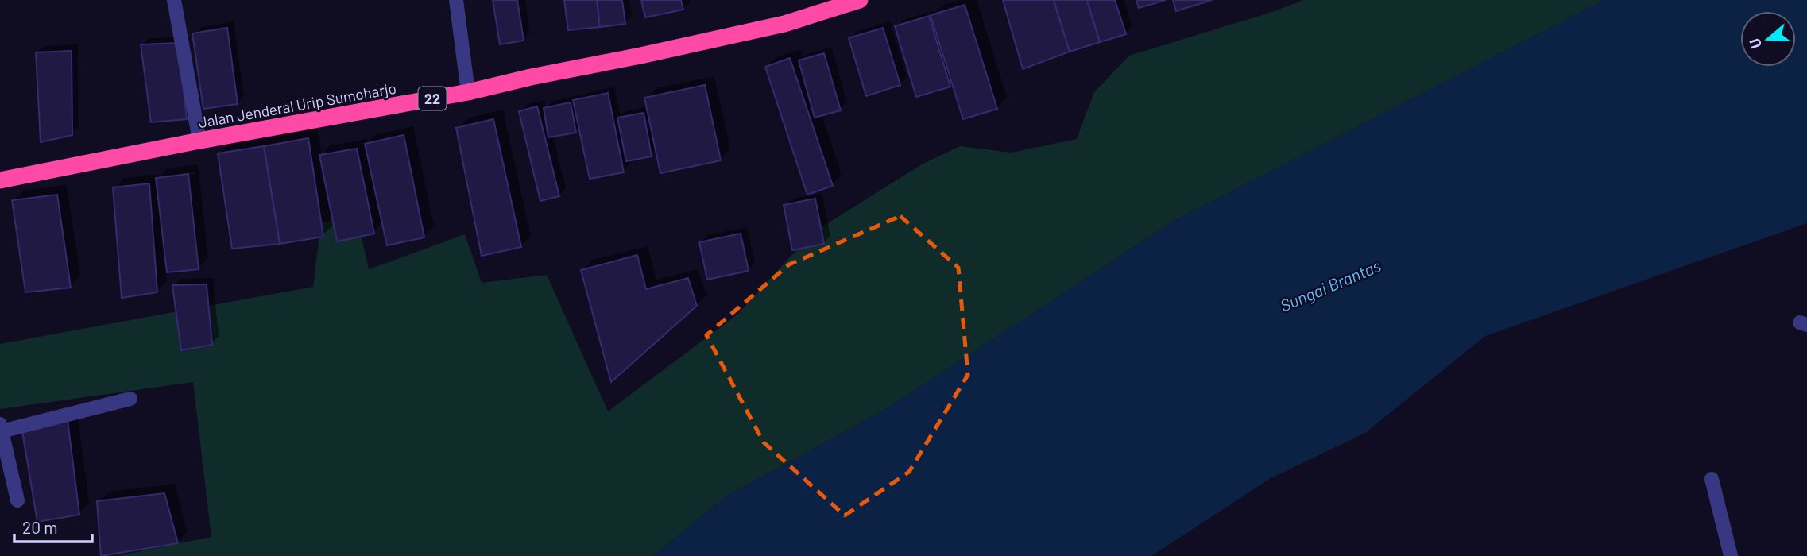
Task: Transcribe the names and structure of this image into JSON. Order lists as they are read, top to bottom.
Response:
{
  "streets": {
    "highway": ["22", "Jalan Jenderal Urip Sumoharjo"]
  },
  "water": ["Sungai Brantas"],
  "scale_bar": "20 m",
  "north": "left"
}
